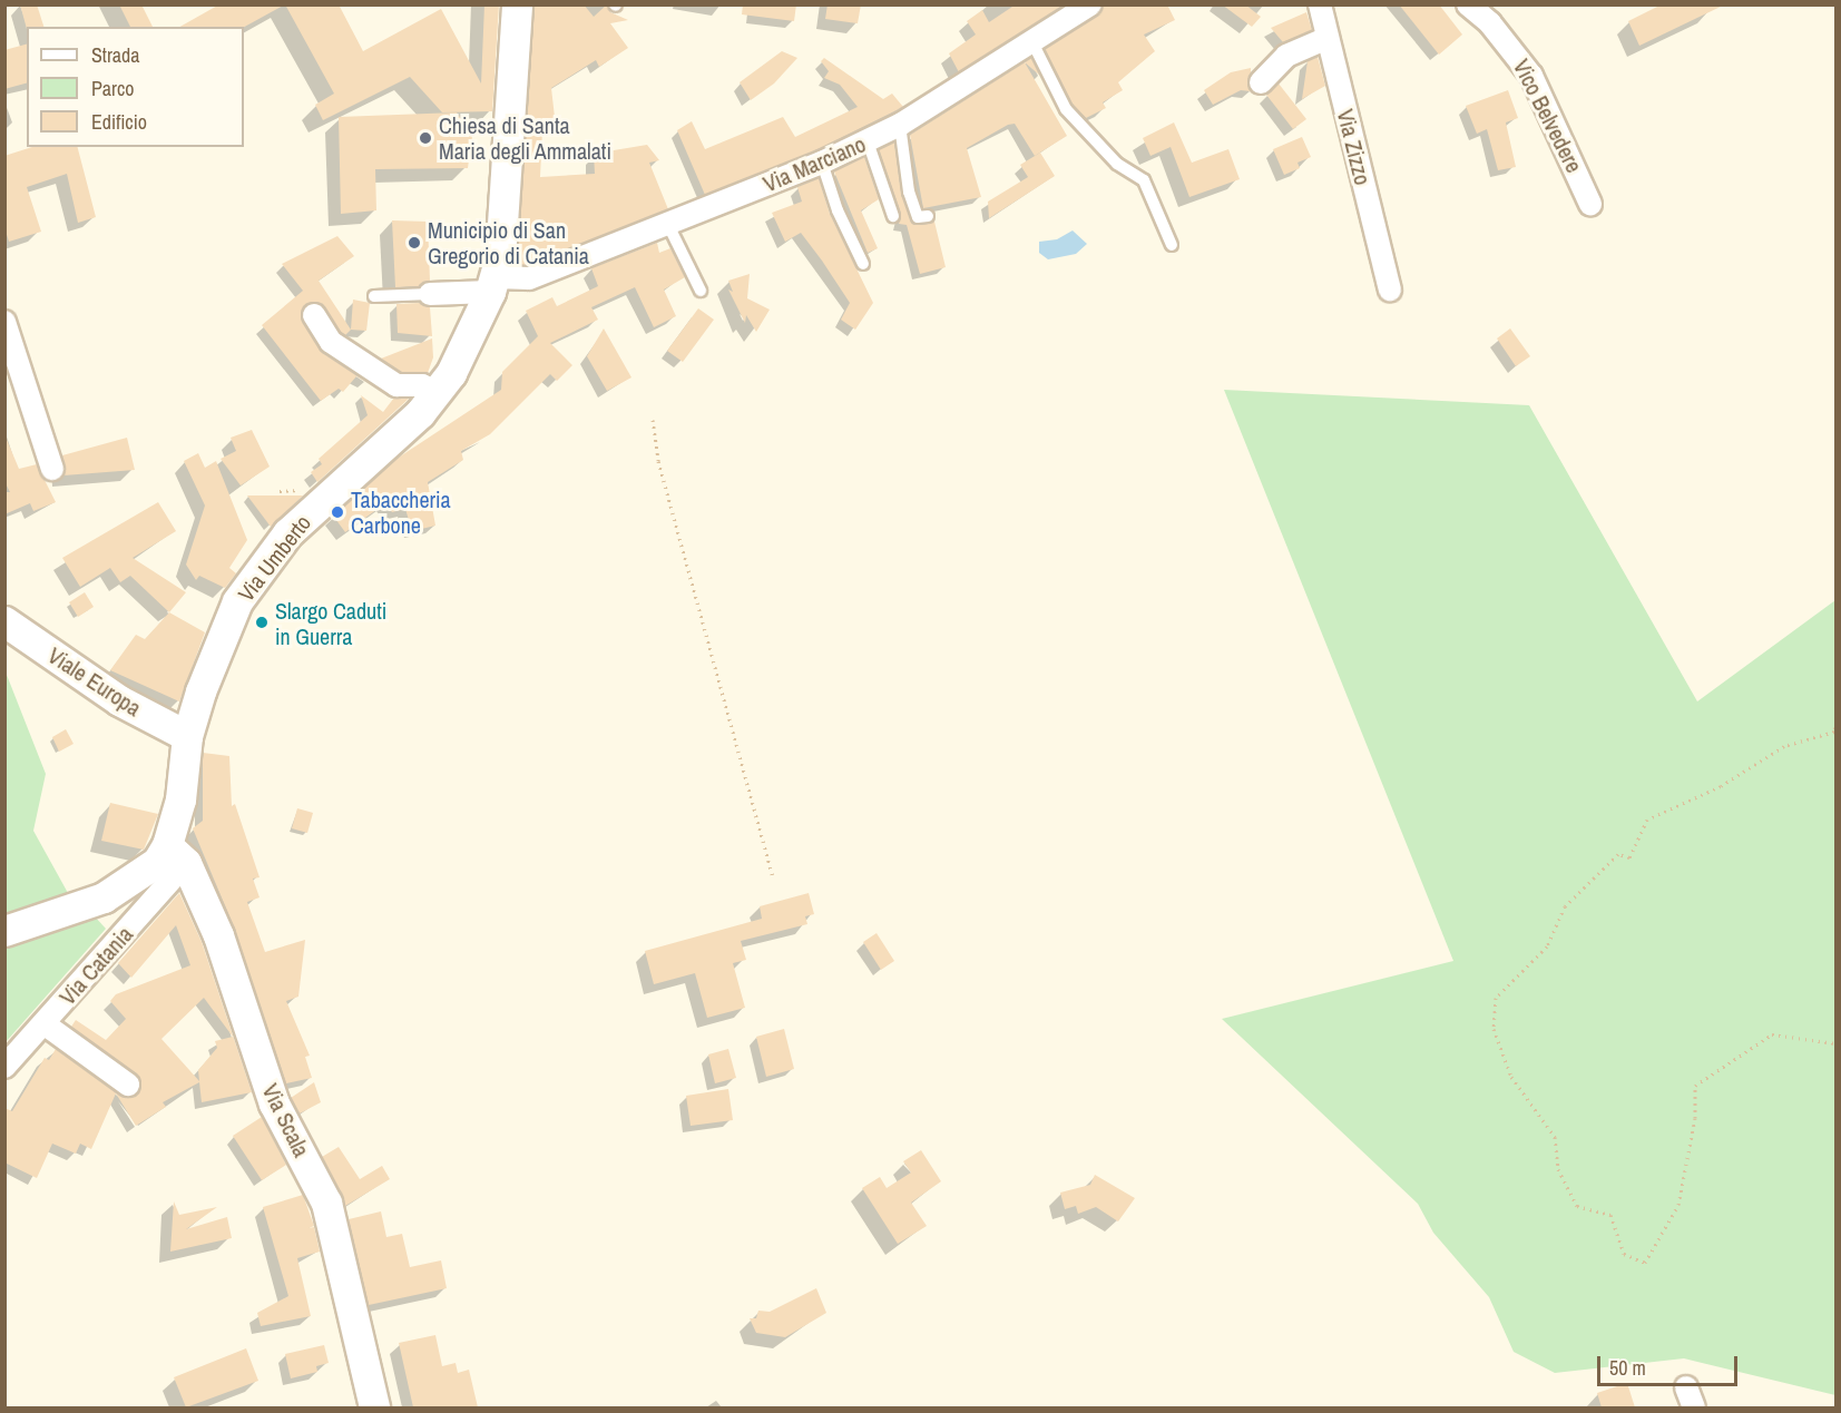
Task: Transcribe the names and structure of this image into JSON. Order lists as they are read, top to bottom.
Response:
{
  "streets": {
    "main road": [
      "Via Umberto",
      "Viale Europa",
      "Via Catania",
      "Via Scala"
    ],
    "street": ["Vico Belvedere", "Via Zizzo", "Via Marciano"]
  },
  "crossings": [
    ["Via Marciano", "Via Umberto"],
    ["Via Umberto", "Viale Europa"],
    ["Via Umberto", "Via Catania"],
    ["Via Umberto", "Via Scala"],
    ["Via Catania", "Via Scala"]
  ],
  "places": [
    "Chiesa di Santa Maria degli Ammalati",
    "Municipio di San Gregorio di Catania",
    "Tabaccheria Carbone",
    "Slargo Caduti in Guerra"
  ],
  "legend": ["Strada", "Parco", "Edificio"],
  "scale_bar": "50 m"
}
